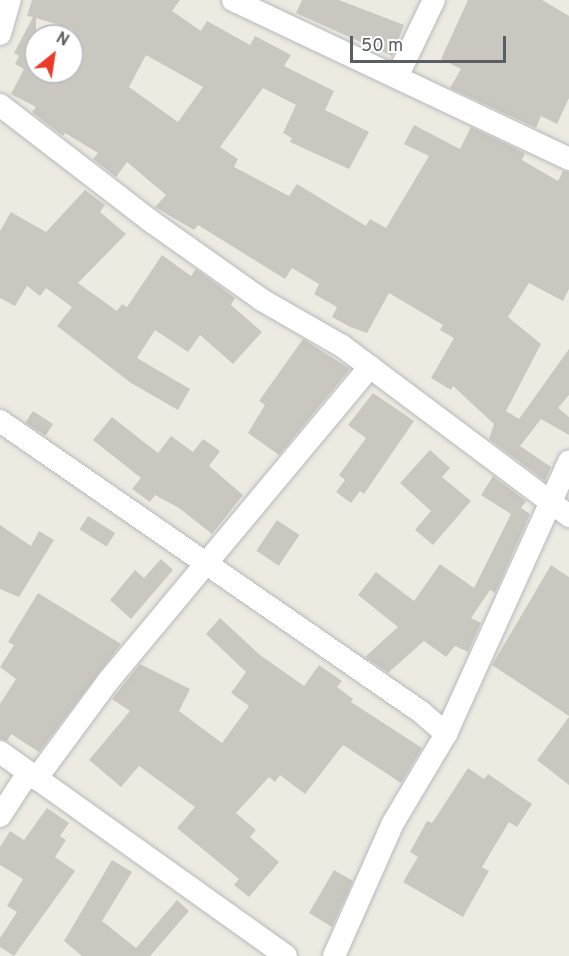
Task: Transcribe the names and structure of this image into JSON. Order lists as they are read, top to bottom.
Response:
{
  "scale_bar": "50 m",
  "north": "top right"
}
